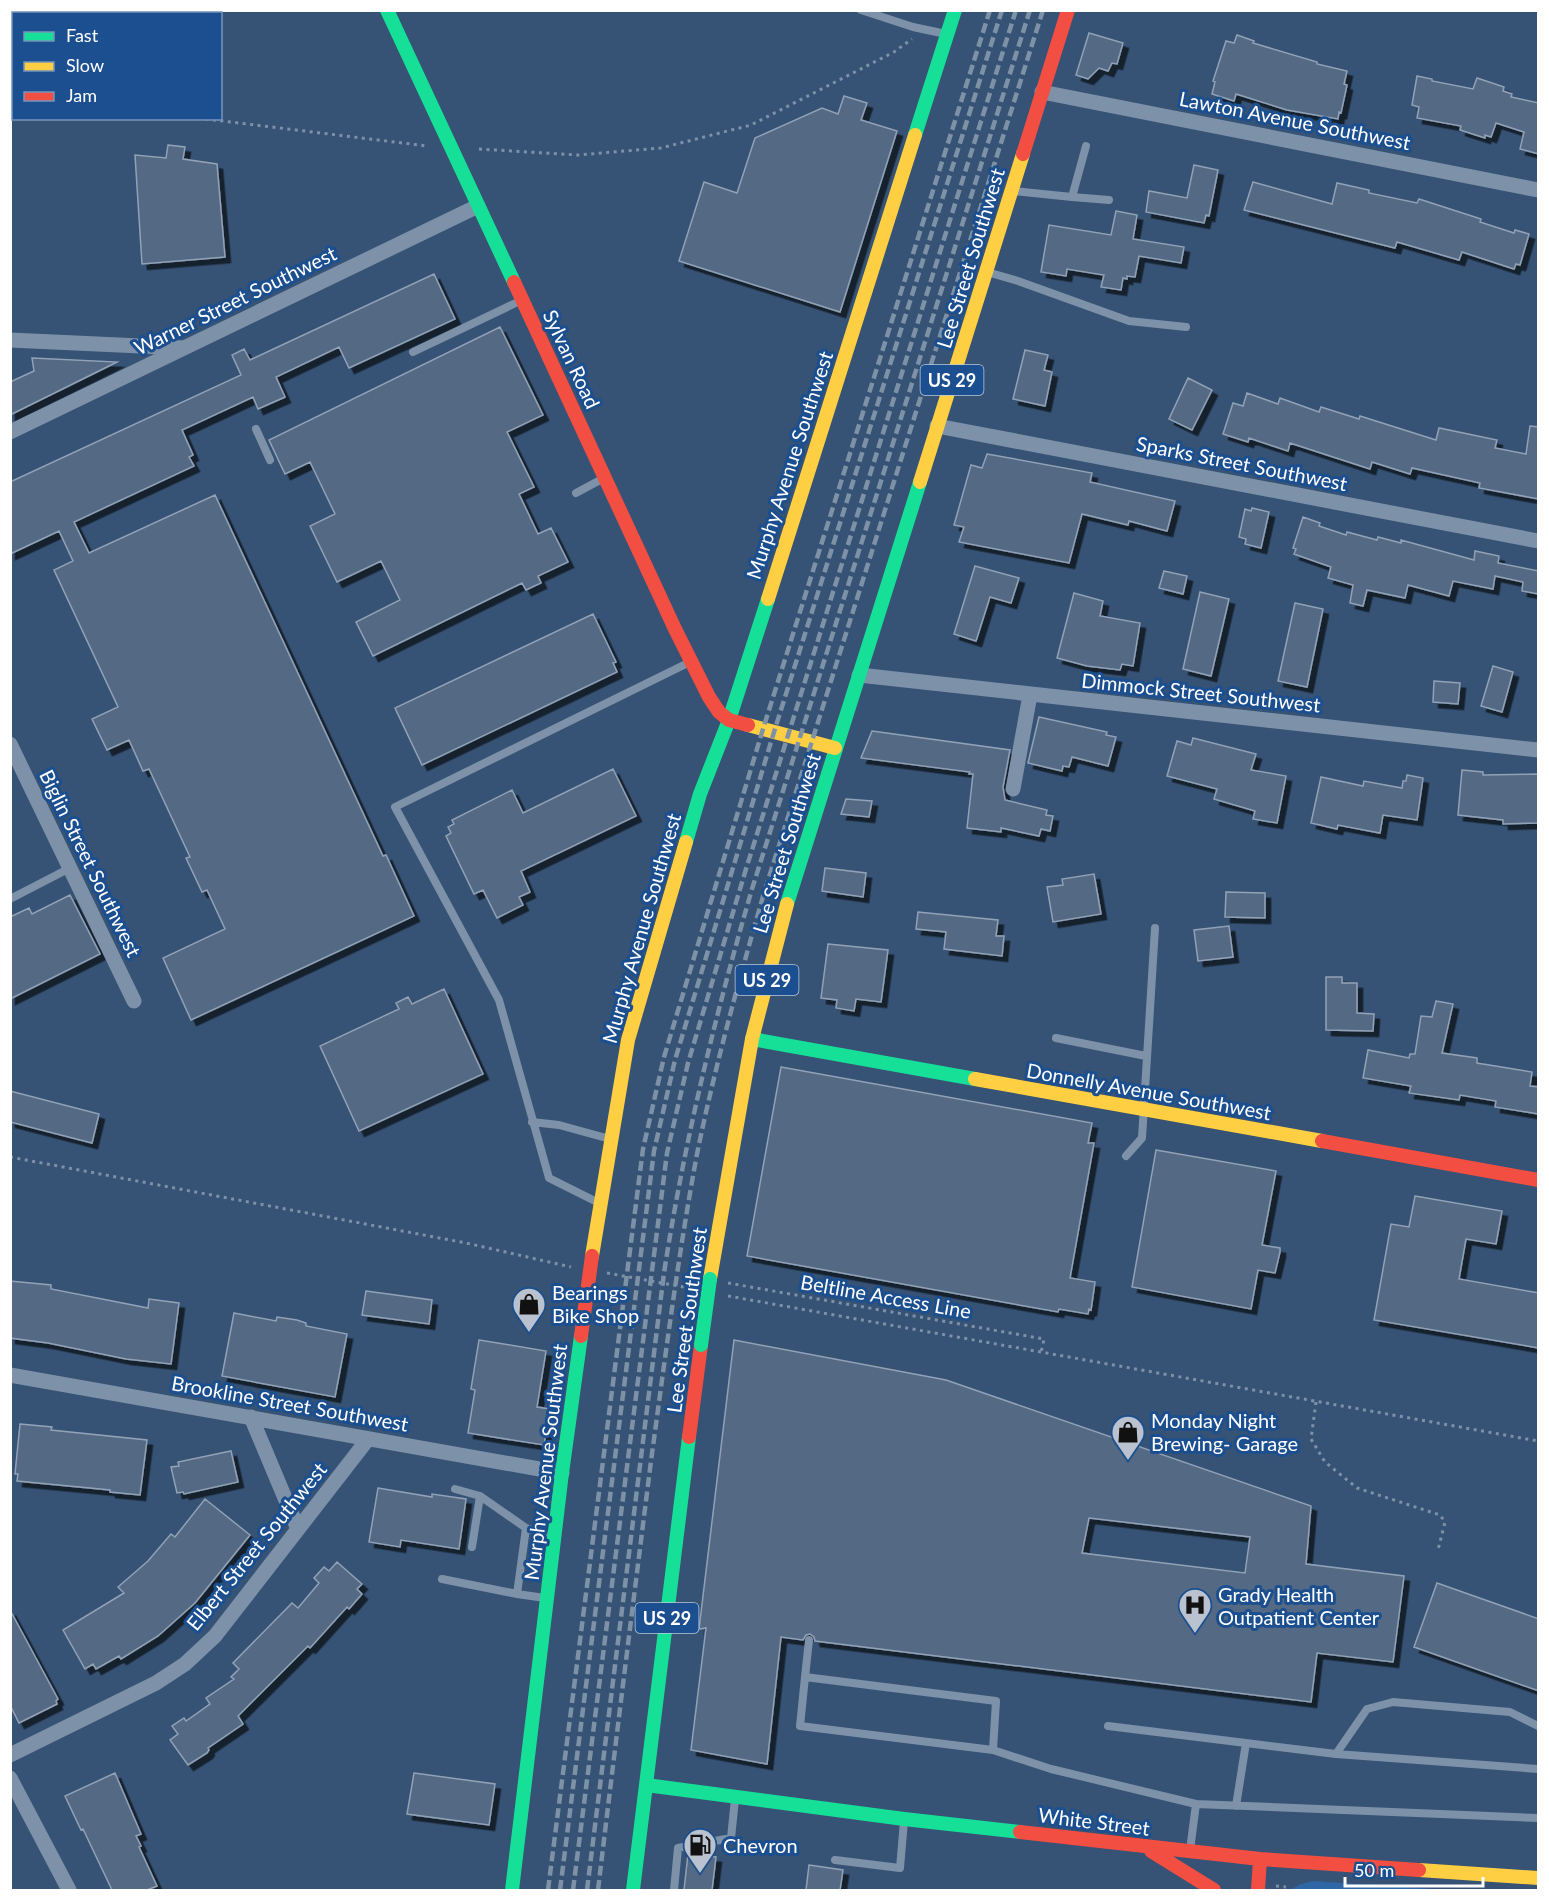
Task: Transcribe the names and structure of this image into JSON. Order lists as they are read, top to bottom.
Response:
{
  "streets": {
    "street": [
      "Lawton Avenue Southwest",
      "Lee Street Southwest",
      "Warner Street Southwest",
      "Sylvan Road",
      "US 29",
      "Sparks Street Southwest",
      "Murphy Avenue Southwest",
      "Dimmock Street Southwest",
      "Biglin Street Southwest",
      "Donnelly Avenue Southwest",
      "Brookline Street Southwest",
      "Elbert Street Southwest",
      "White Street"
    ],
    "path": ["Beltline Access Line"]
  },
  "crossings": [
    ["Lawton Avenue Southwest", "Lee Street Southwest"],
    ["Lee Street Southwest", "Sparks Street Southwest"],
    ["Lee Street Southwest", "Dimmock Street Southwest"],
    ["Lee Street Southwest", "Donnelly Avenue Southwest"],
    ["Lee Street Southwest", "Beltline Access Line"],
    ["Lee Street Southwest", "White Street"],
    ["Warner Street Southwest", "Sylvan Road"],
    ["Sylvan Road", "Murphy Avenue Southwest"],
    ["Murphy Avenue Southwest", "Brookline Street Southwest"],
    ["Brookline Street Southwest", "Elbert Street Southwest"]
  ],
  "places": {
    "shop": ["Bearings Bike Shop", "Monday Night Brewing- Garage"],
    "hospital": ["Grady Health Outpatient Center"],
    "fuel station": ["Chevron"]
  },
  "legend": ["Fast", "Slow", "Jam"],
  "scale_bar": "50 m"
}
